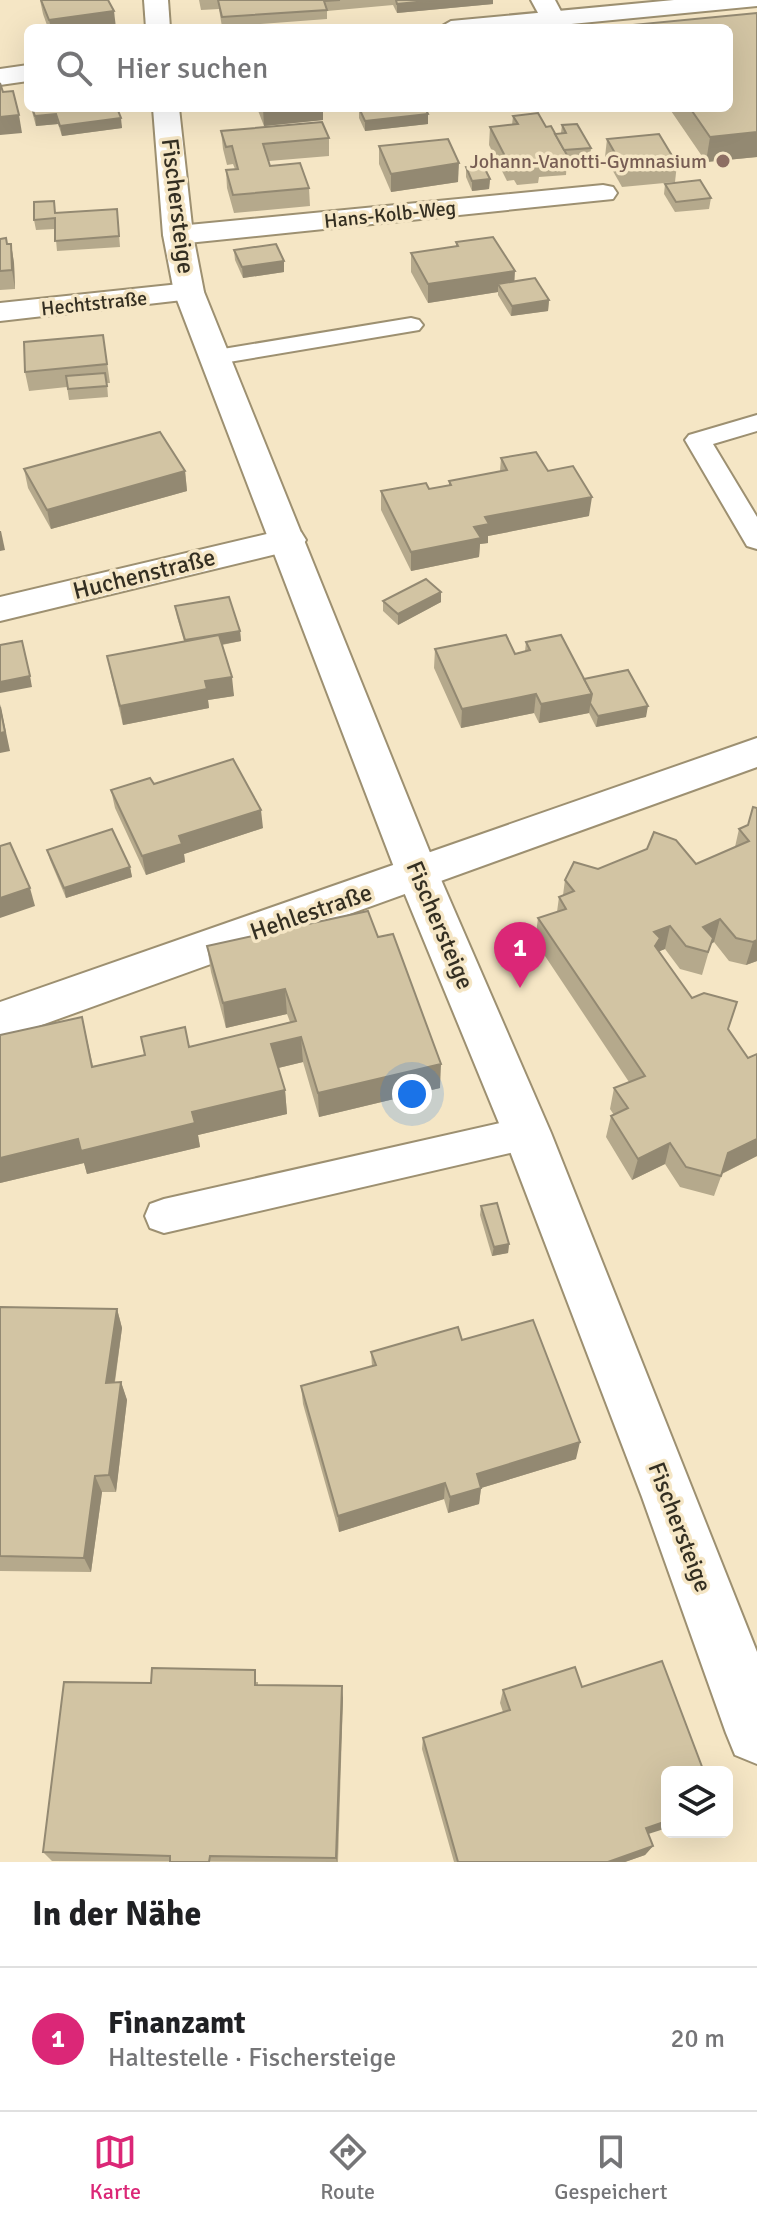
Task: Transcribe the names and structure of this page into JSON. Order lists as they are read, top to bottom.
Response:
{
  "streets": {
    "street": [
      "Fischersteige",
      "Hans-Kolb-Weg",
      "Hechtstraße",
      "Huchenstraße",
      "Hehlestraße"
    ]
  },
  "crossings": [
    ["Fischersteige", "Hans-Kolb-Weg"],
    ["Fischersteige", "Hechtstraße"],
    ["Fischersteige", "Huchenstraße"],
    ["Fischersteige", "Hehlestraße"]
  ],
  "places": ["Johann-Vanotti-Gymnasium"],
  "page": {
    "search": "Hier suchen",
    "pins": "1",
    "heading": "In der Nähe",
    "list": [
      {
        "mark": "1",
        "name": "Finanzamt",
        "note": "Haltestelle · Fischersteige",
        "value": "20 m"
      }
    ],
    "nav": ["Karte", "Route", "Gespeichert"]
  }
}
